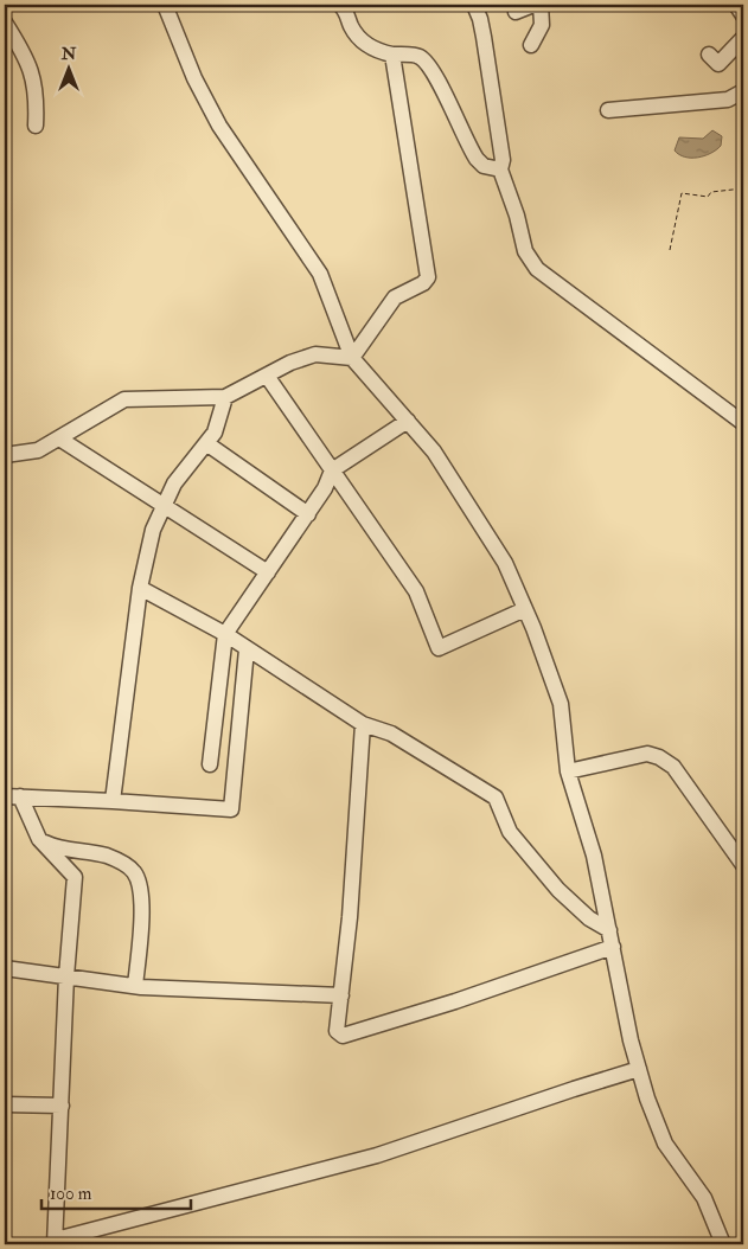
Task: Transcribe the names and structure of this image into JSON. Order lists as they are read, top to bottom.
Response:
{
  "scale_bar": "100 m",
  "north": "top"
}
